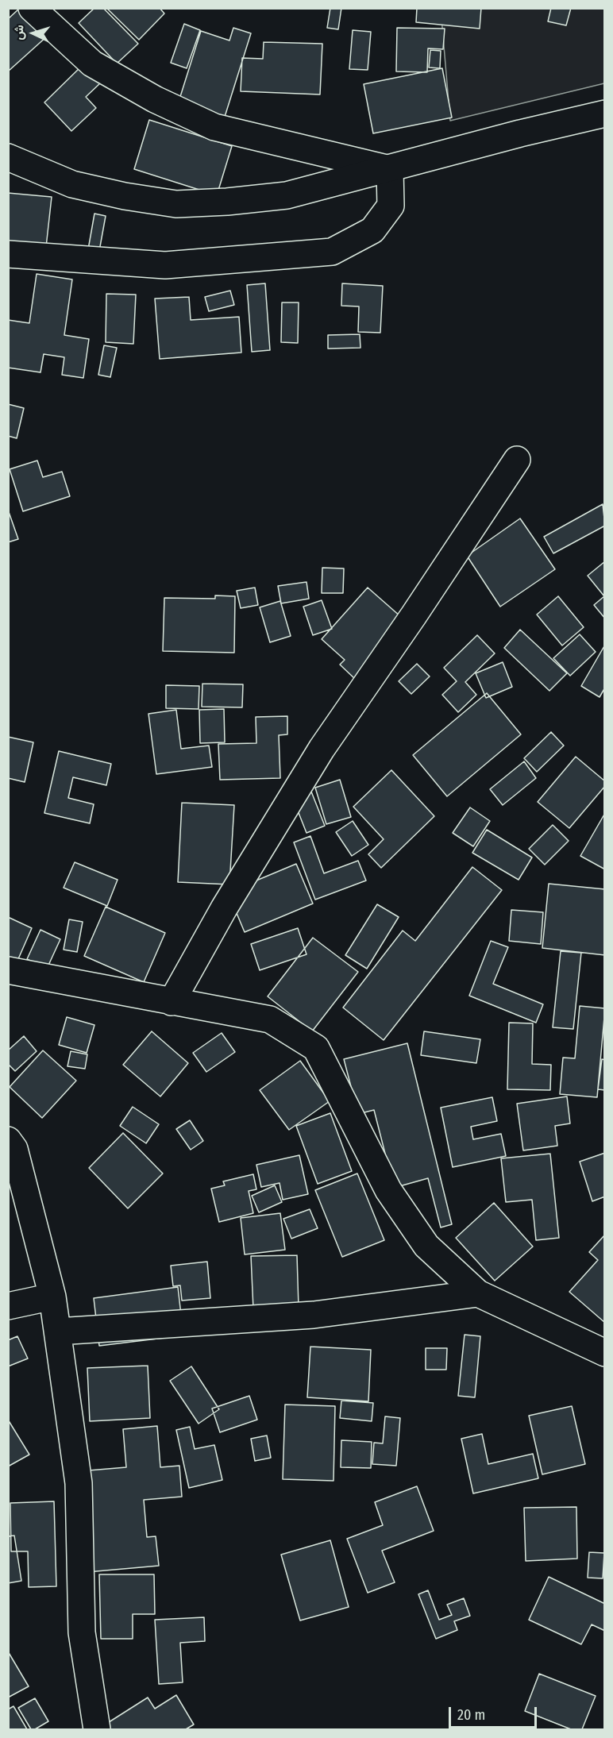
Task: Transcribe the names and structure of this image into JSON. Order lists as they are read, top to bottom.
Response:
{
  "scale_bar": "20 m",
  "north": "left"
}
